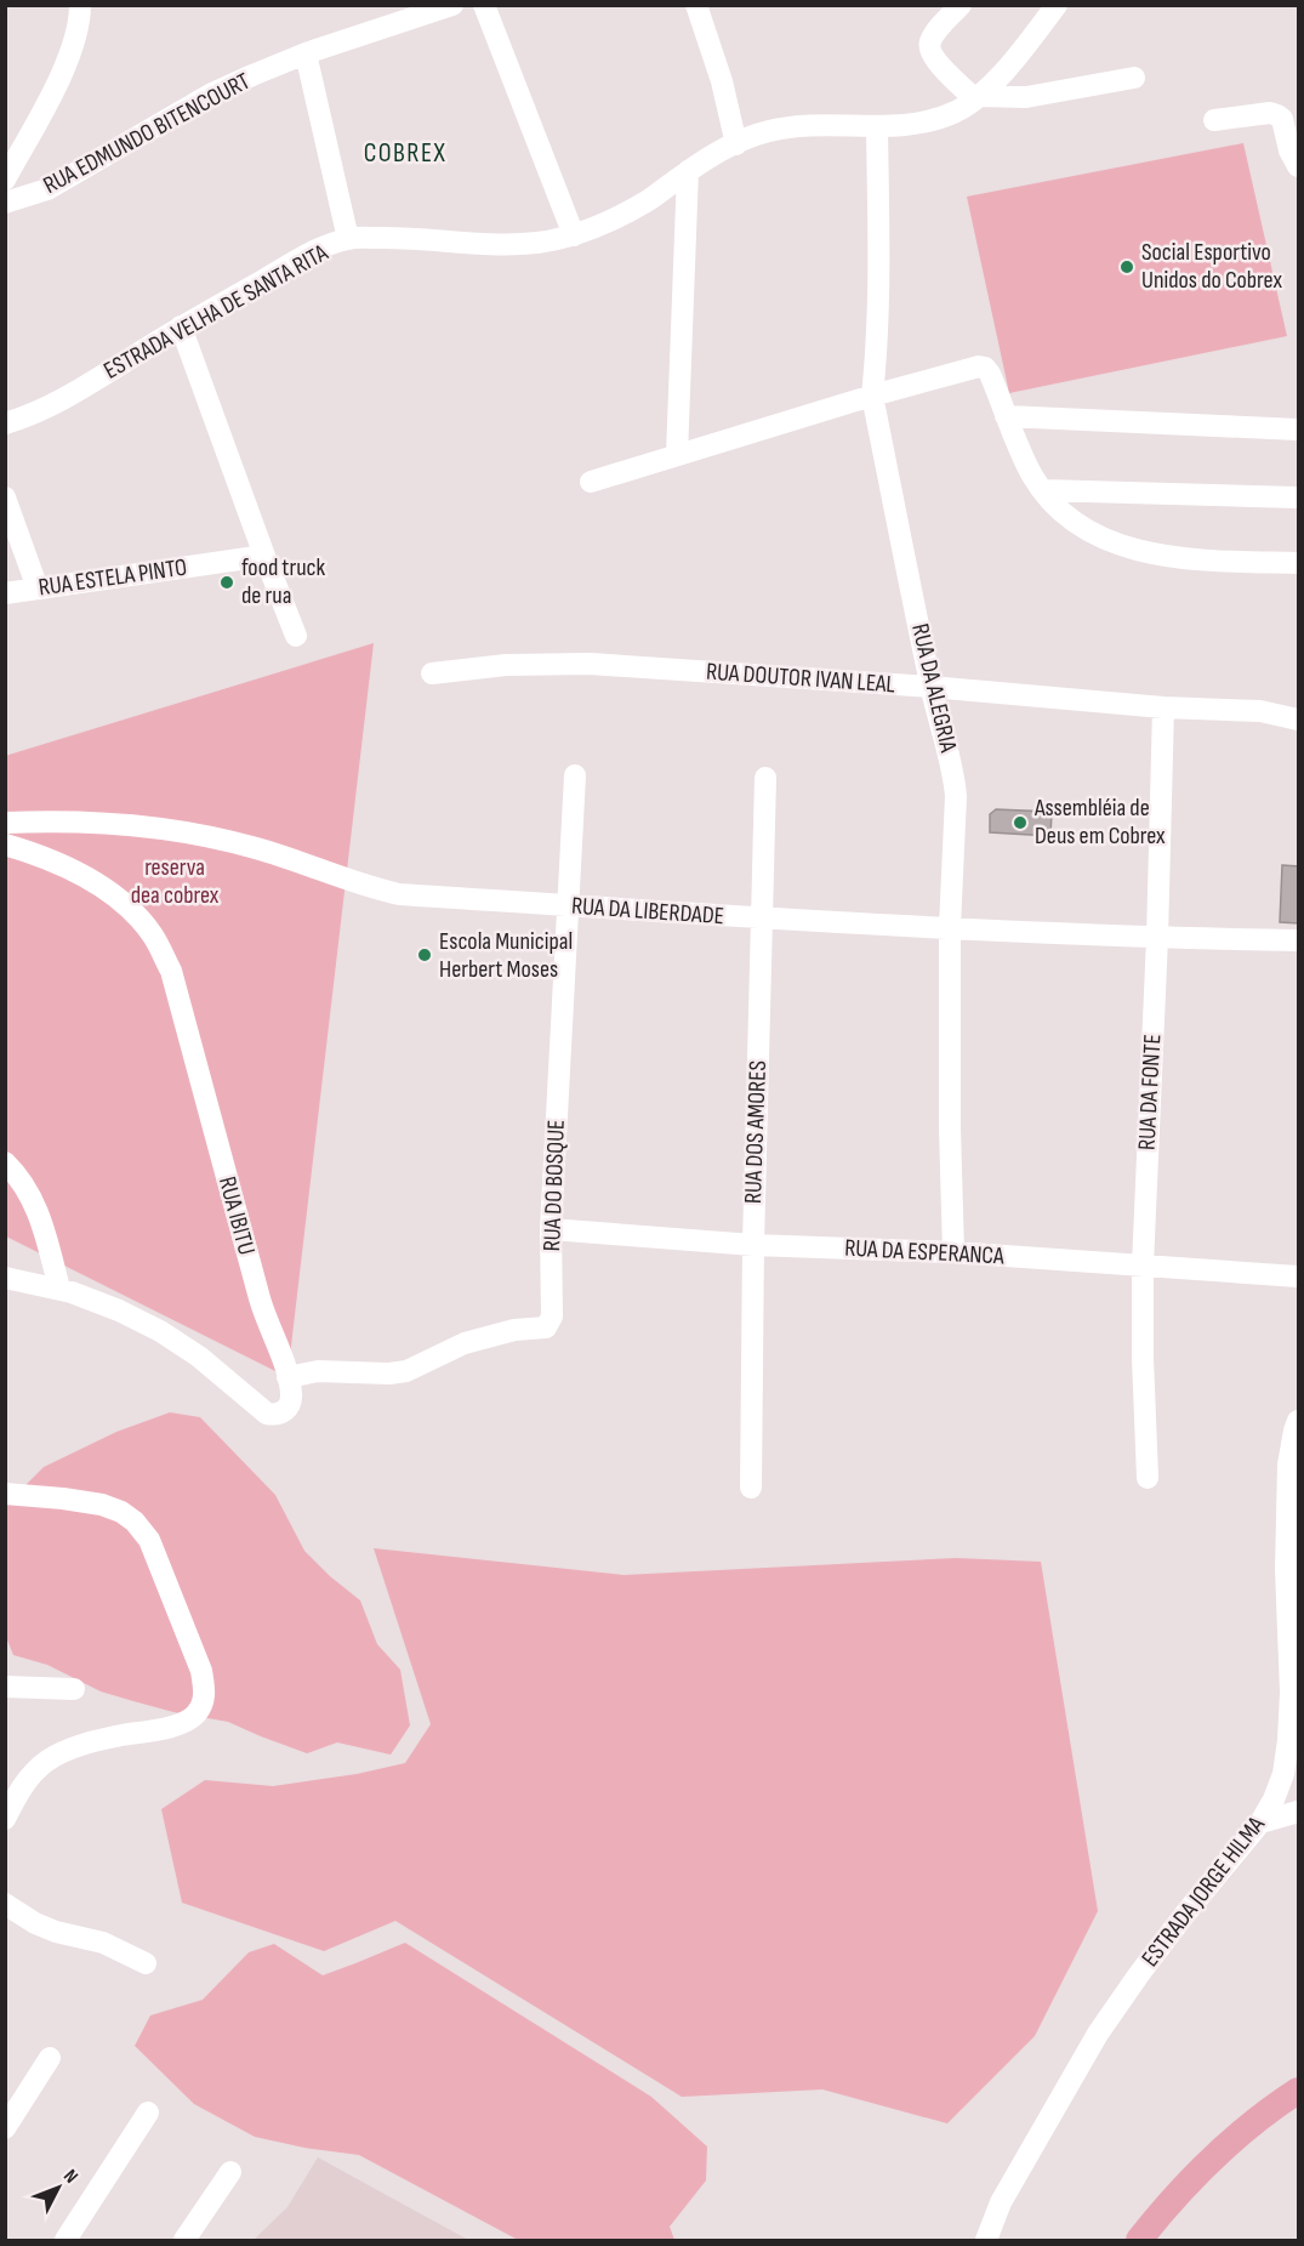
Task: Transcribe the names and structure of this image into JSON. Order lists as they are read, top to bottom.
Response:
{
  "streets": {
    "street": [
      "RUA EDMUNDO BITENCOURT",
      "ESTRADA VELHA DE SANTA RITA",
      "RUA ESTELA PINTO",
      "RUA DOUTOR IVAN LEAL",
      "RUA DA ALEGRIA",
      "RUA DA LIBERDADE",
      "RUA DA FONTE",
      "RUA DOS AMORES",
      "RUA DO BOSQUE",
      "RUA IBITU",
      "RUA DA ESPERANCA",
      "ESTRADA JORGE HILMA"
    ]
  },
  "crossings": [
    ["ESTRADA VELHA DE SANTA RITA", "RUA DA ALEGRIA"],
    ["RUA DOUTOR IVAN LEAL", "RUA DA ALEGRIA"],
    ["RUA DOUTOR IVAN LEAL", "RUA DA FONTE"],
    ["RUA DA ALEGRIA", "RUA DA LIBERDADE"],
    ["RUA DA ALEGRIA", "RUA DA ESPERANCA"],
    ["RUA DA LIBERDADE", "RUA DA FONTE"],
    ["RUA DA LIBERDADE", "RUA DOS AMORES"],
    ["RUA DA LIBERDADE", "RUA DO BOSQUE"],
    ["RUA DA FONTE", "RUA DA ESPERANCA"],
    ["RUA DOS AMORES", "RUA DA ESPERANCA"],
    ["RUA DO BOSQUE", "RUA IBITU"],
    ["RUA DO BOSQUE", "RUA DA ESPERANCA"]
  ],
  "districts": ["COBREX"],
  "parks": ["reserva dea cobrex"],
  "places": [
    "Social Esportivo Unidos do Cobrex",
    "food truck de rua",
    "Assembléia de Deus em Cobrex",
    "Escola Municipal Herbert Moses"
  ],
  "north": "top right"
}
